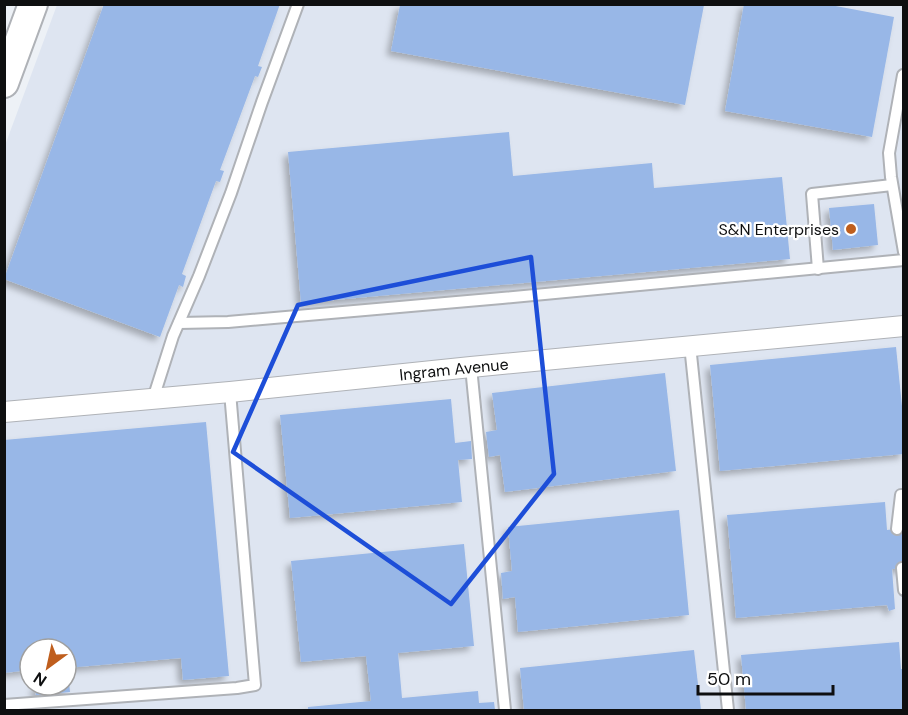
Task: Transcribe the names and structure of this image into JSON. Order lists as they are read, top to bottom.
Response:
{
  "streets": {
    "street": ["Ingram Avenue"]
  },
  "places": ["S&N Enterprises"],
  "scale_bar": "50 m",
  "north": "bottom left"
}
